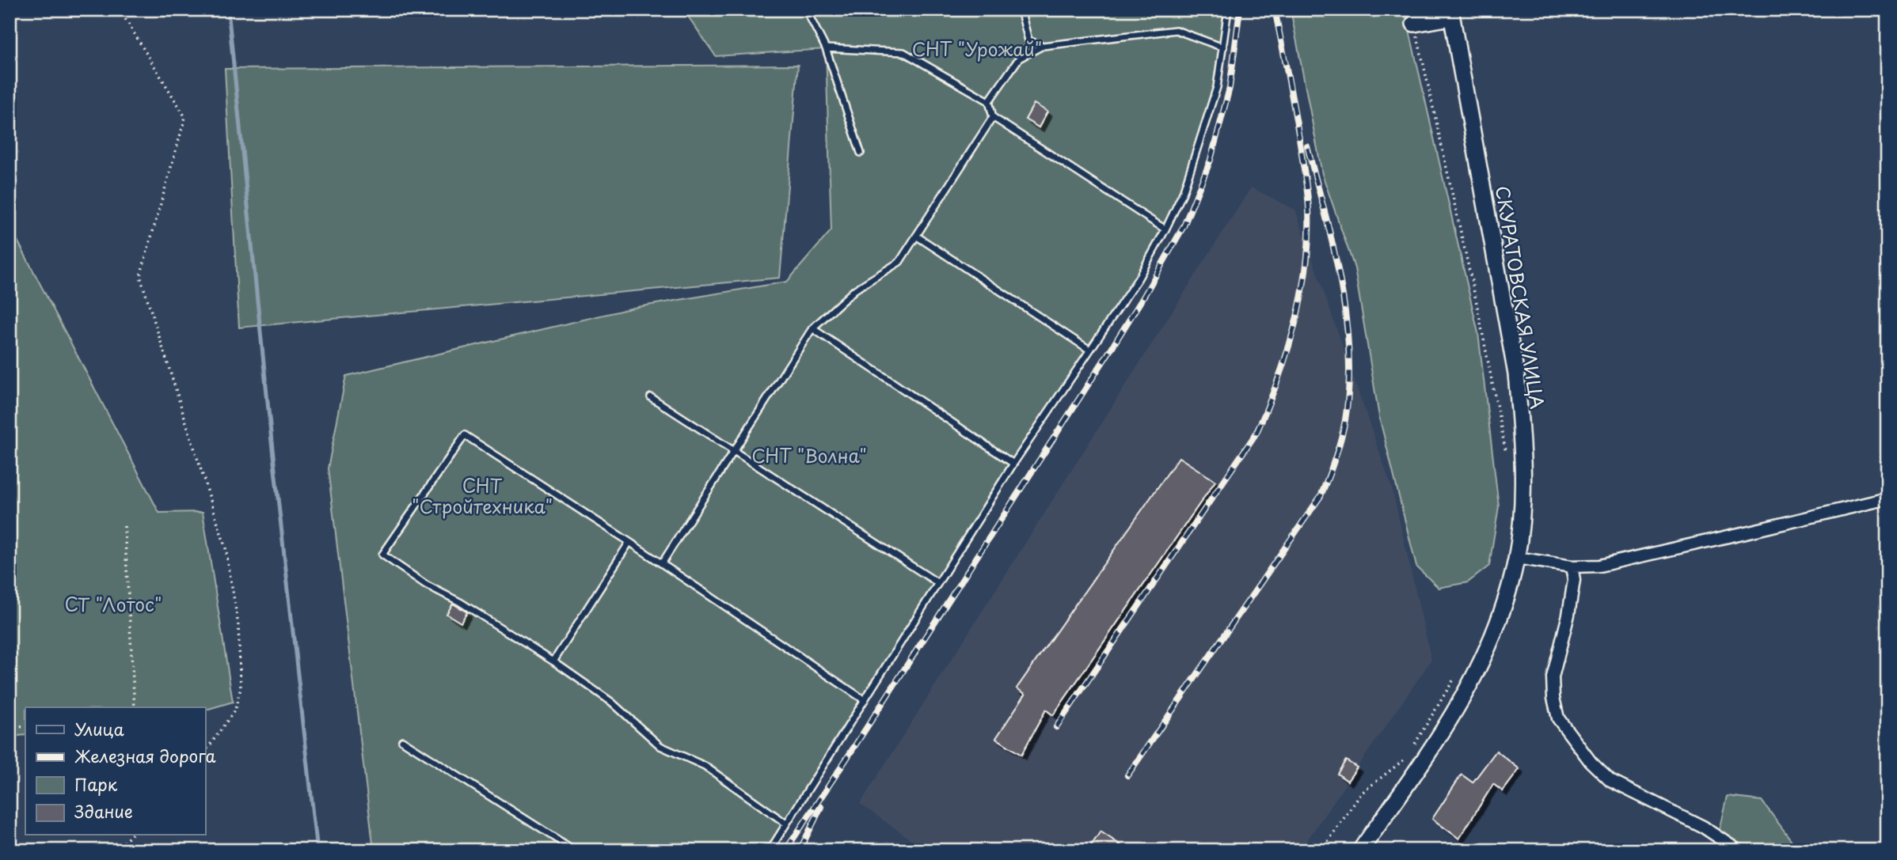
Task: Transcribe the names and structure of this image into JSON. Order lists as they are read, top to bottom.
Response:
{
  "streets": {
    "street": ["СКУРАТОВСКАЯ УЛИЦА"]
  },
  "parks": [
    "СНТ \"Урожай\"",
    "СНТ \"Волна\"",
    "СНТ \"Стройтехника\"",
    "СТ \"Лотос\""
  ],
  "legend": [
    "Улица",
    "Железная дорога",
    "Парк",
    "Здание"
  ]
}
